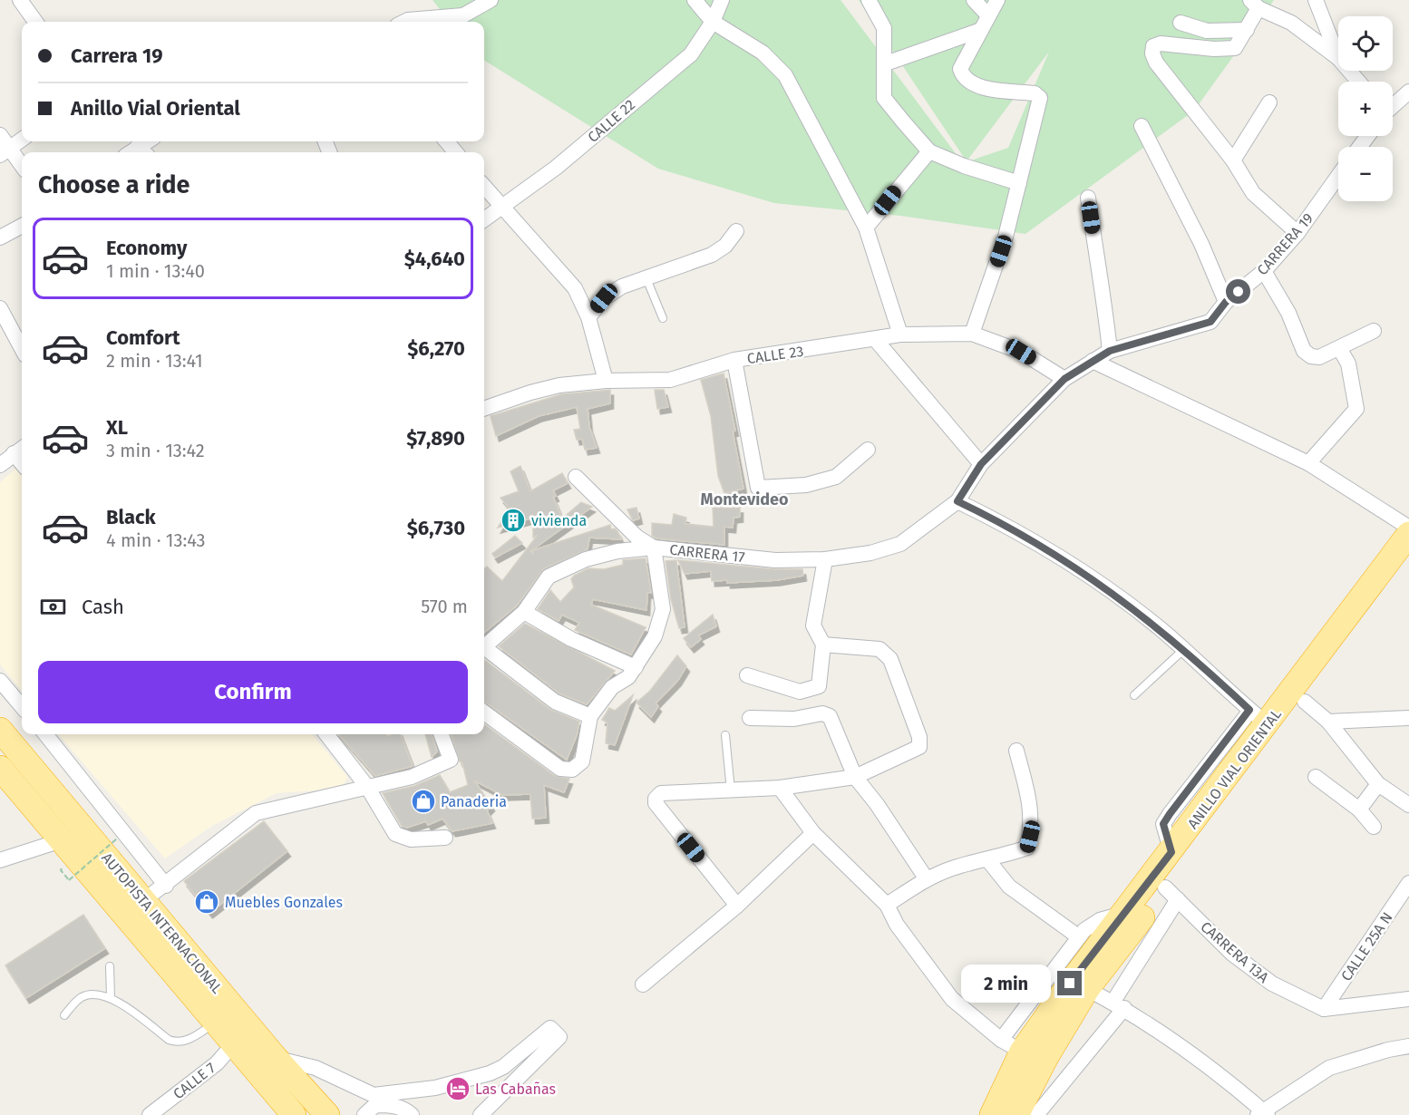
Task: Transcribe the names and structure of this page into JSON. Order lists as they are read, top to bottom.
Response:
{
  "streets": {
    "highway": ["ANILLO VIAL ORIENTAL", "AUTOPISTA INTERNACIONAL"],
    "street": [
      "CALLE 22",
      "CARRERA 19",
      "CALLE 23",
      "CARRERA 17",
      "CALLE 25A N",
      "CARRERA 13A",
      "CALLE 7"
    ]
  },
  "crossings": [
    ["CARRERA 19", "CALLE 23"],
    ["CARRERA 19", "CARRERA 17"],
    ["CALLE 23", "CARRERA 17"],
    ["ANILLO VIAL ORIENTAL", "CARRERA 13A"],
    ["AUTOPISTA INTERNACIONAL", "CALLE 7"],
    ["CALLE 25A N", "CARRERA 13A"]
  ],
  "districts": ["Montevideo"],
  "places": {
    "building": ["vivienda"],
    "shop": ["Panaderia", "Muebles Gonzales"],
    "hotel": ["Las Cabañas"]
  },
  "page": {
    "map_buttons": ["+", "−"],
    "banner": ["Carrera 19", "Anillo Vial Oriental"],
    "heading": "Choose a ride",
    "list": [
      {
        "name": "Economy",
        "note": "1 min · 13:40",
        "value": "$4,640"
      },
      {
        "name": "Comfort",
        "note": "2 min · 13:41",
        "value": "$6,270"
      },
      {
        "name": "XL",
        "note": "3 min · 13:42",
        "value": "$7,890"
      },
      {
        "name": "Black",
        "note": "4 min · 13:43",
        "value": "$6,730"
      }
    ],
    "pay": ["Cash", "570 m"],
    "buttons": "Confirm",
    "bubble": "2 min"
  }
}
